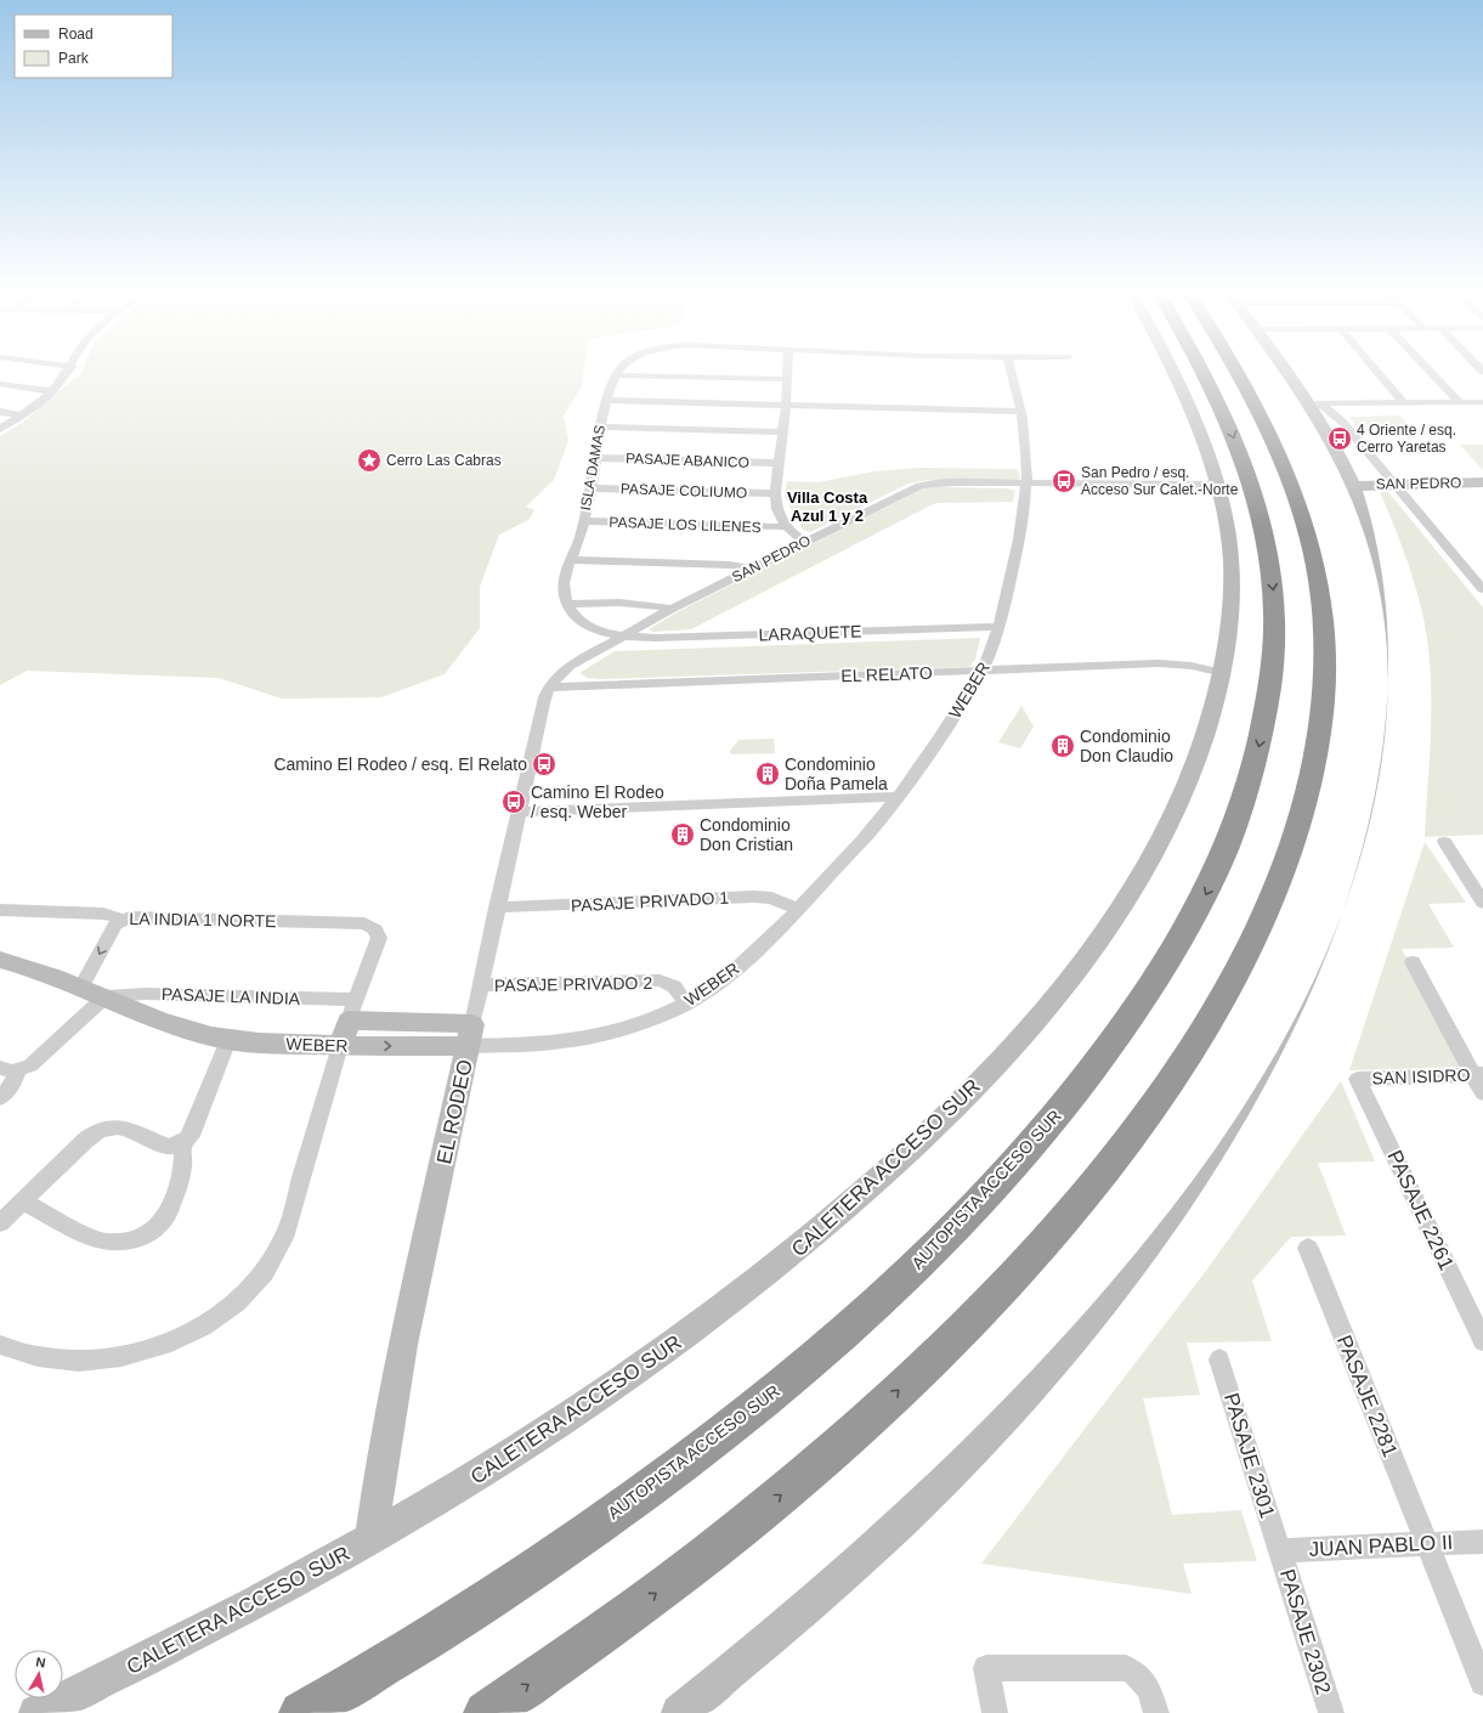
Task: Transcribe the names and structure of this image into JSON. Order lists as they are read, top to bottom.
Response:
{
  "streets": {
    "highway": ["AUTOPISTA ACCESO SUR"],
    "main road": [
      "SAN PEDRO",
      "WEBER",
      "EL RODEO",
      "CALETERA ACCESO SUR"
    ],
    "street": [
      "PASAJE ABANICO",
      "ISLA DAMAS",
      "PASAJE COLIUMO",
      "PASAJE LOS LILENES",
      "LARAQUETE",
      "EL RELATO",
      "PASAJE PRIVADO 1",
      "LA INDIA 1 NORTE",
      "PASAJE PRIVADO 2",
      "PASAJE LA INDIA",
      "SAN ISIDRO",
      "PASAJE 2261",
      "PASAJE 2281",
      "PASAJE 2301",
      "JUAN PABLO II",
      "PASAJE 2302"
    ]
  },
  "crossings": [
    ["PASAJE ABANICO", "ISLA DAMAS"],
    ["ISLA DAMAS", "PASAJE COLIUMO"],
    ["ISLA DAMAS", "PASAJE LOS LILENES"],
    ["SAN PEDRO", "LARAQUETE"],
    ["SAN PEDRO", "EL RELATO"],
    ["SAN PEDRO", "WEBER"],
    ["SAN PEDRO", "EL RODEO"],
    ["SAN PEDRO", "CALETERA ACCESO SUR"],
    ["LARAQUETE", "WEBER"],
    ["EL RELATO", "WEBER"],
    ["EL RELATO", "EL RODEO"],
    ["EL RELATO", "CALETERA ACCESO SUR"],
    ["WEBER", "PASAJE PRIVADO 1"],
    ["WEBER", "LA INDIA 1 NORTE"],
    ["WEBER", "PASAJE PRIVADO 2"],
    ["WEBER", "PASAJE LA INDIA"],
    ["WEBER", "EL RODEO"],
    ["PASAJE PRIVADO 1", "EL RODEO"],
    ["LA INDIA 1 NORTE", "PASAJE LA INDIA"],
    ["PASAJE PRIVADO 2", "EL RODEO"],
    ["SAN ISIDRO", "PASAJE 2261"],
    ["EL RODEO", "CALETERA ACCESO SUR"],
    ["PASAJE 2281", "JUAN PABLO II"],
    ["PASAJE 2301", "JUAN PABLO II"],
    ["PASAJE 2301", "PASAJE 2302"],
    ["JUAN PABLO II", "PASAJE 2302"]
  ],
  "districts": ["Villa Costa Azul 1 y 2"],
  "places": {
    "bus stop": [
      "4 Oriente / esq. Cerro Yaretas",
      "San Pedro / esq. Acceso Sur Calet.-Norte",
      "Camino El Rodeo / esq. El Relato",
      "Camino El Rodeo / esq. Weber"
    ],
    "place": ["Cerro Las Cabras"],
    "building": ["Condominio Don Claudio", "Condominio Doña Pamela", "Condominio Don Cristian"]
  },
  "legend": ["Road", "Park"],
  "north": "top"
}
